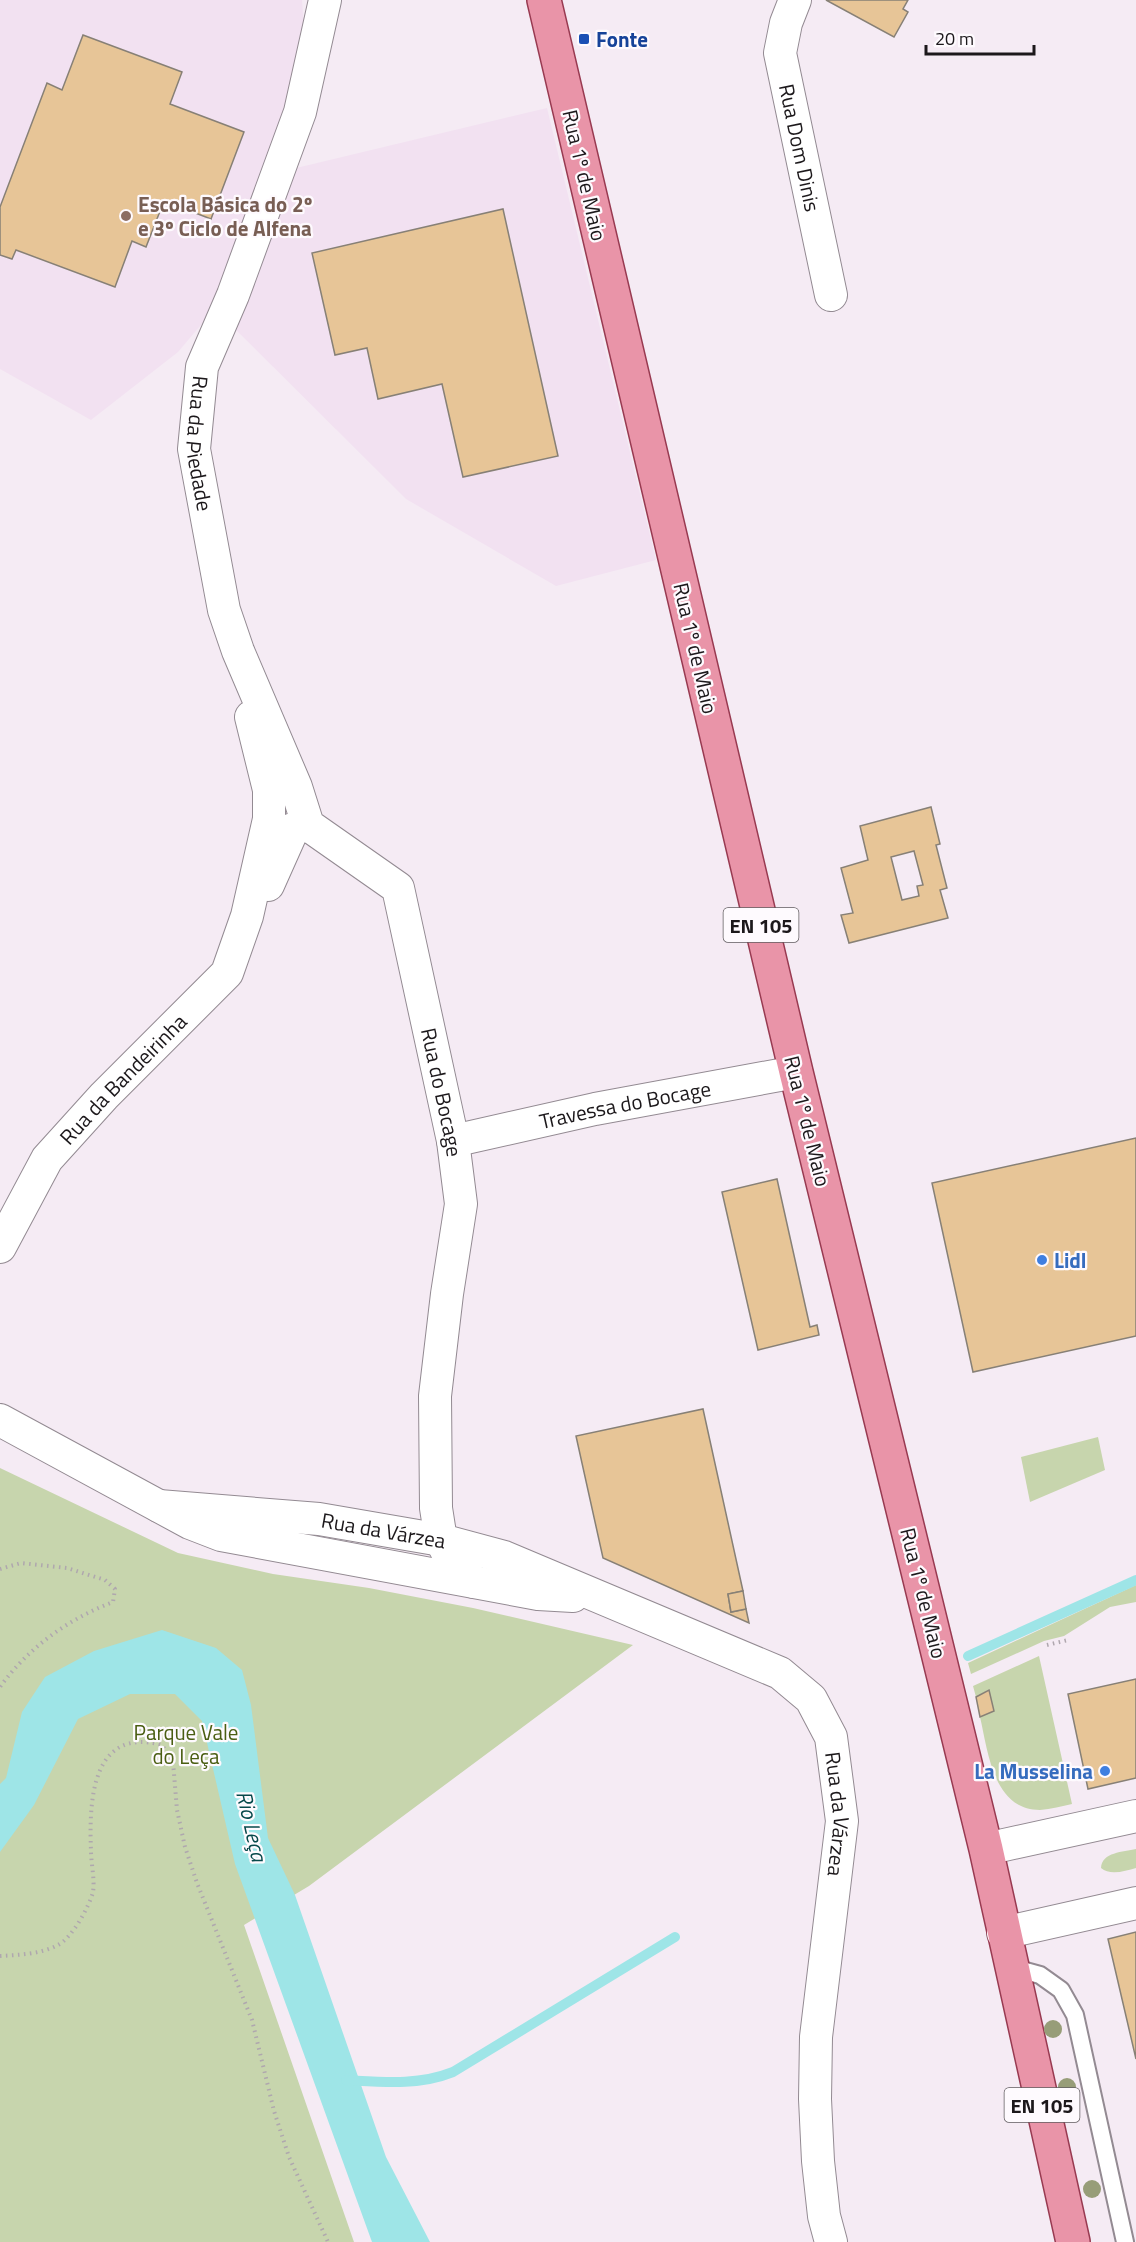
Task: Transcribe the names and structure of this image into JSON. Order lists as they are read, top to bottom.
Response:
{
  "streets": {
    "main road": ["Rua 1º de Maio", "EN 105"],
    "street": [
      "Rua Dom Dinis",
      "Rua da Piedade",
      "Rua da Bandeirinha",
      "Rua do Bocage",
      "Travessa do Bocage",
      "Rua da Várzea"
    ]
  },
  "crossings": [
    ["Rua 1º de Maio", "Travessa do Bocage"],
    ["Rua da Piedade", "Rua da Bandeirinha"],
    ["Rua da Bandeirinha", "Rua do Bocage"],
    ["Rua do Bocage", "Travessa do Bocage"],
    ["Rua do Bocage", "Rua da Várzea"]
  ],
  "water": ["Rio Leça"],
  "parks": ["Parque Vale do Leça"],
  "places": {
    "transit": ["Fonte"],
    "other": ["Escola Básica do 2º e 3º Ciclo de Alfena", "Lidl", "La Musselina"]
  },
  "scale_bar": "20 m"
}
